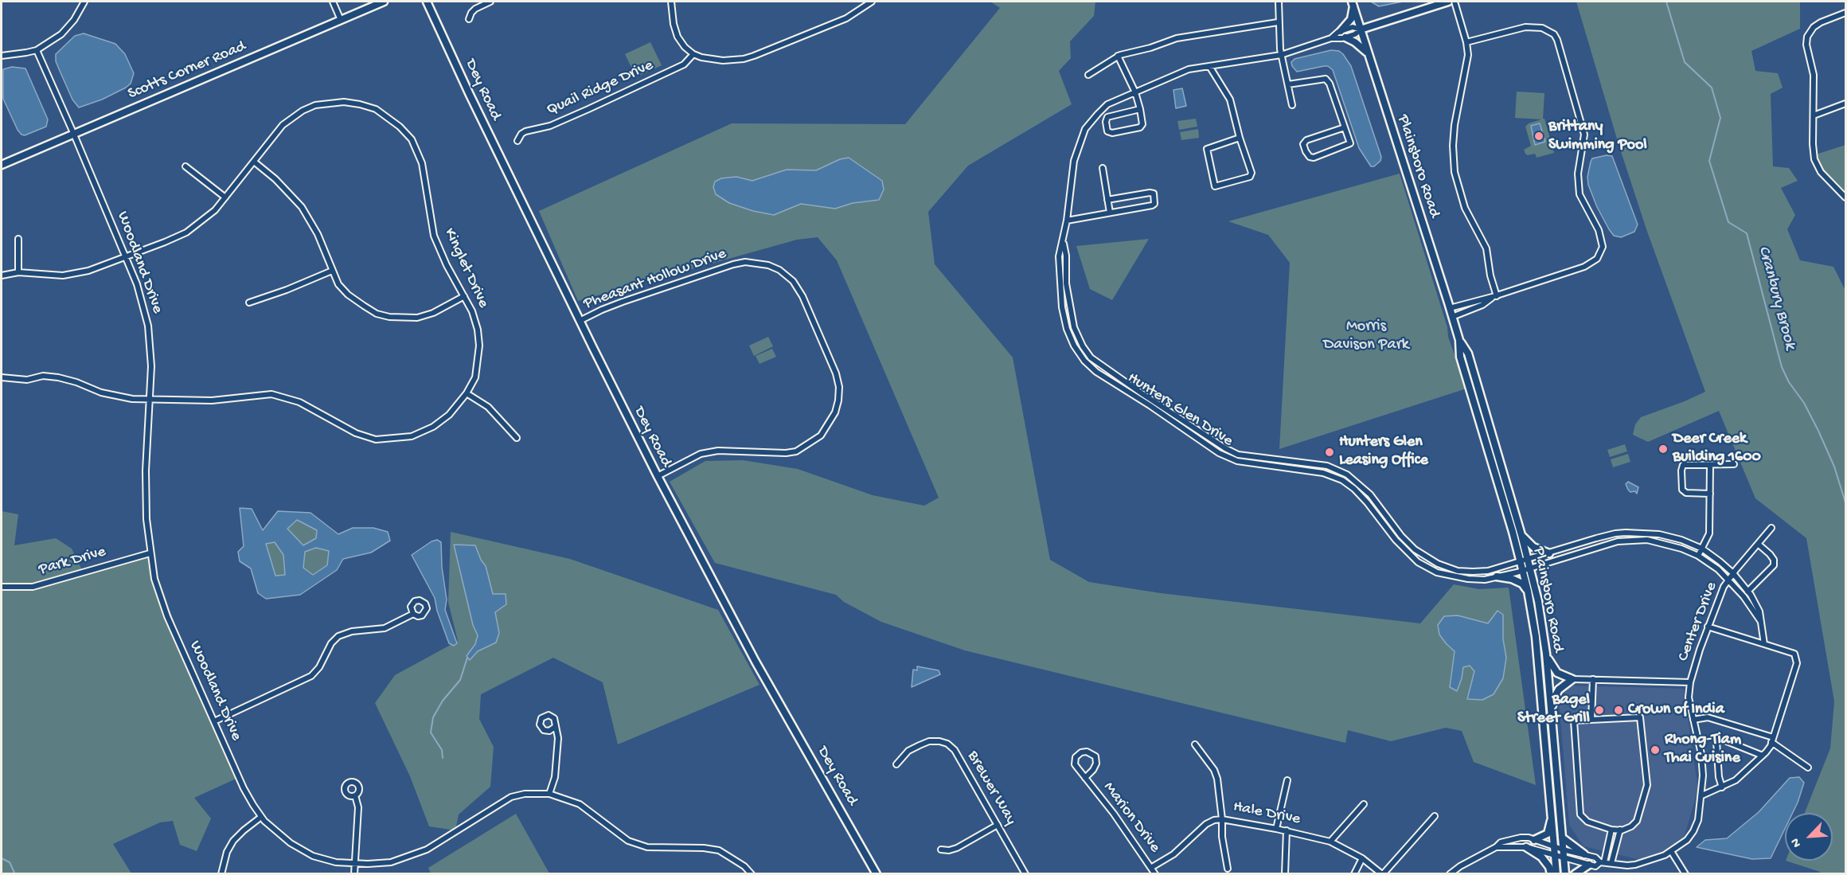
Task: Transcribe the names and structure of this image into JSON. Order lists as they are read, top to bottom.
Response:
{
  "streets": {
    "street": [
      "Scotts Corner Road",
      "Quail Ridge Drive",
      "Dey Road",
      "Plainsboro Road",
      "Woodland Drive",
      "Kinglet Drive",
      "Pheasant Hollow Drive",
      "Hunters Glen Drive",
      "Park Drive",
      "Center Drive",
      "Brewer Way",
      "Hale Drive",
      "Marion Drive"
    ]
  },
  "crossings": [
    ["Scotts Corner Road", "Woodland Drive"],
    ["Dey Road", "Pheasant Hollow Drive"],
    ["Plainsboro Road", "Hunters Glen Drive"],
    ["Plainsboro Road", "Center Drive"],
    ["Woodland Drive", "Kinglet Drive"],
    ["Woodland Drive", "Park Drive"],
    ["Hunters Glen Drive", "Center Drive"],
    ["Hale Drive", "Marion Drive"]
  ],
  "water": ["Cranbury Brook"],
  "parks": ["Morris Davison Park"],
  "places": [
    "Brittany Swimming Pool",
    "Deer Creek Building 1600",
    "Hunters Glen Leasing Office",
    "Bagel Street Grill",
    "Crown of India",
    "Rhong-Tiam Thai Cuisine"
  ],
  "north": "bottom left"
}
